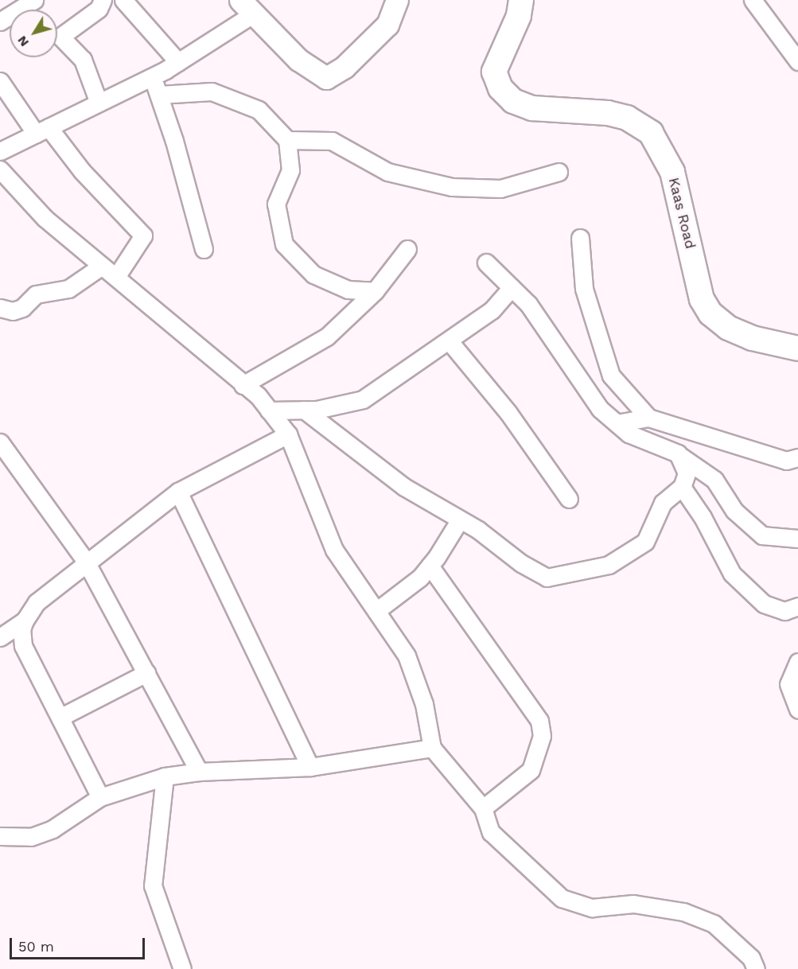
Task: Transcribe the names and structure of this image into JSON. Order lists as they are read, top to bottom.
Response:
{
  "streets": {
    "main road": ["Kaas Road"]
  },
  "scale_bar": "50 m",
  "north": "bottom left"
}
